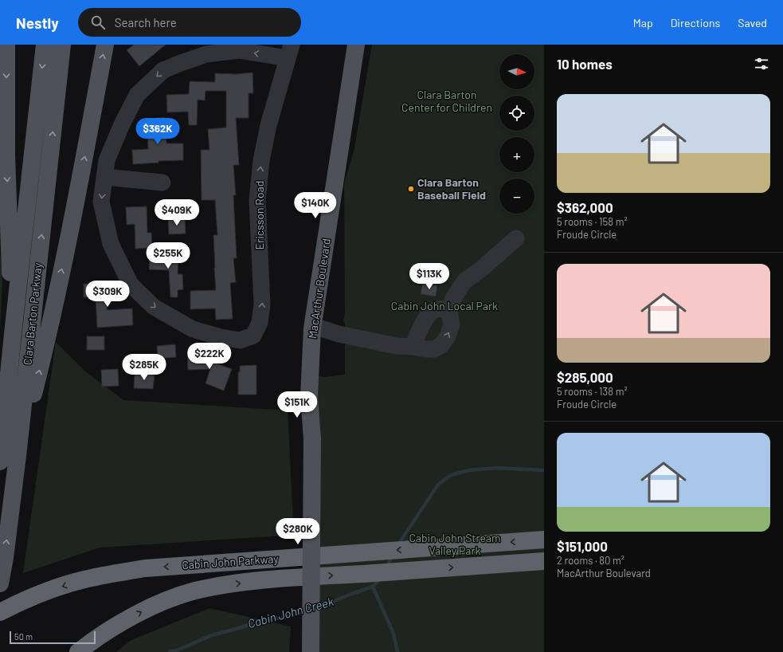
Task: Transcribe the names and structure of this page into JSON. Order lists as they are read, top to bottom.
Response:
{
  "streets": {
    "highway": ["Cabin John Parkway"],
    "main road": ["MacArthur Boulevard", "Clara Barton Parkway"],
    "street": ["Ericsson Road"]
  },
  "water": ["Cabin John Creek"],
  "parks": ["Clara Barton Center for Children", "Cabin John Local Park", "Cabin John Stream Valley Park"],
  "places": ["Clara Barton Baseball Field"],
  "scale_bar": "50 m",
  "north": "right",
  "page": {
    "header": "Nestly",
    "search": "Search here",
    "nav": ["Map", "Directions", "Saved"],
    "heading": "10 homes",
    "map_buttons": ["+", "−"],
    "list": [
      {
        "name": "$362,000",
        "note": "5 rooms · 158 m² · Froude Circle"
      },
      {
        "name": "$285,000",
        "note": "5 rooms · 138 m² · Froude Circle"
      },
      {
        "name": "$151,000",
        "note": "2 rooms · 80 m² · MacArthur Boulevard"
      }
    ],
    "price": [
      "$362K",
      "$140K",
      "$409K",
      "$255K",
      "$113K",
      "$309K",
      "$222K",
      "$285K",
      "$151K",
      "$280K"
    ],
    "scale": "50 m"
  }
}
